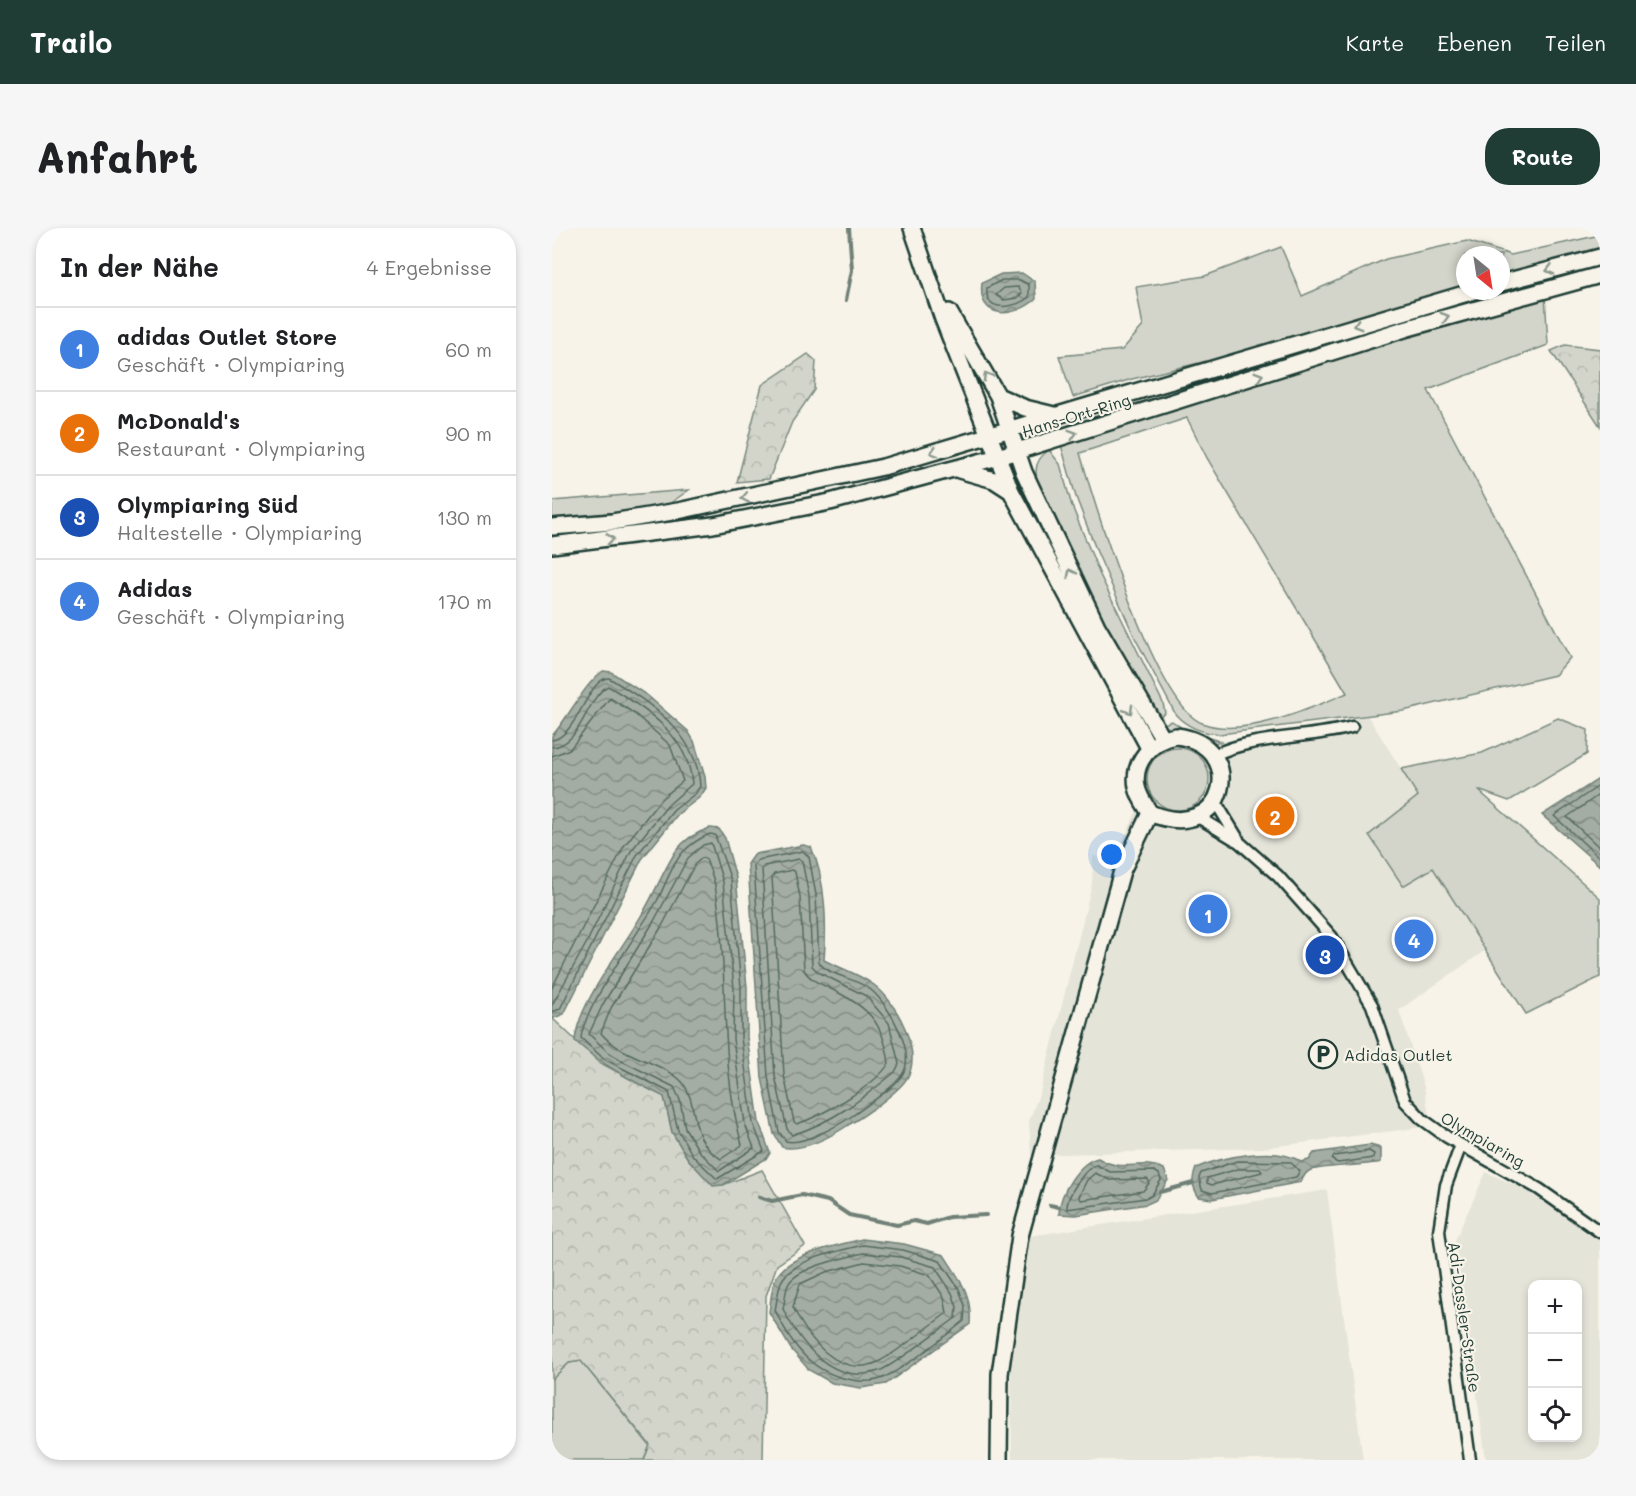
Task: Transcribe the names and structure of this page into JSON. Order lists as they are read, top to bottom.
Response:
{
  "streets": {
    "main road": ["Hans-Ort-Ring"],
    "street": ["Olympiaring", "Adi-Dassler-Straße"]
  },
  "crossings": [
    ["Olympiaring", "Adi-Dassler-Straße"]
  ],
  "places": {
    "parking": ["Adidas Outlet"]
  },
  "north": "bottom right",
  "page": {
    "header": "Trailo",
    "nav": ["Karte", "Ebenen", "Teilen"],
    "buttons": "Route",
    "title": "Anfahrt",
    "heading": ["In der Nähe", "4 Ergebnisse"],
    "list": [
      {
        "mark": "1",
        "name": "adidas Outlet Store",
        "note": "Geschäft · Olympiaring",
        "value": "60 m"
      },
      {
        "mark": "2",
        "name": "McDonald's",
        "note": "Restaurant · Olympiaring",
        "value": "90 m"
      },
      {
        "mark": "3",
        "name": "Olympiaring Süd",
        "note": "Haltestelle · Olympiaring",
        "value": "130 m"
      },
      {
        "mark": "4",
        "name": "Adidas",
        "note": "Geschäft · Olympiaring",
        "value": "170 m"
      }
    ],
    "pins": [
      "2",
      "1",
      "4",
      "3"
    ],
    "map_buttons": ["+", "−"]
  }
}
